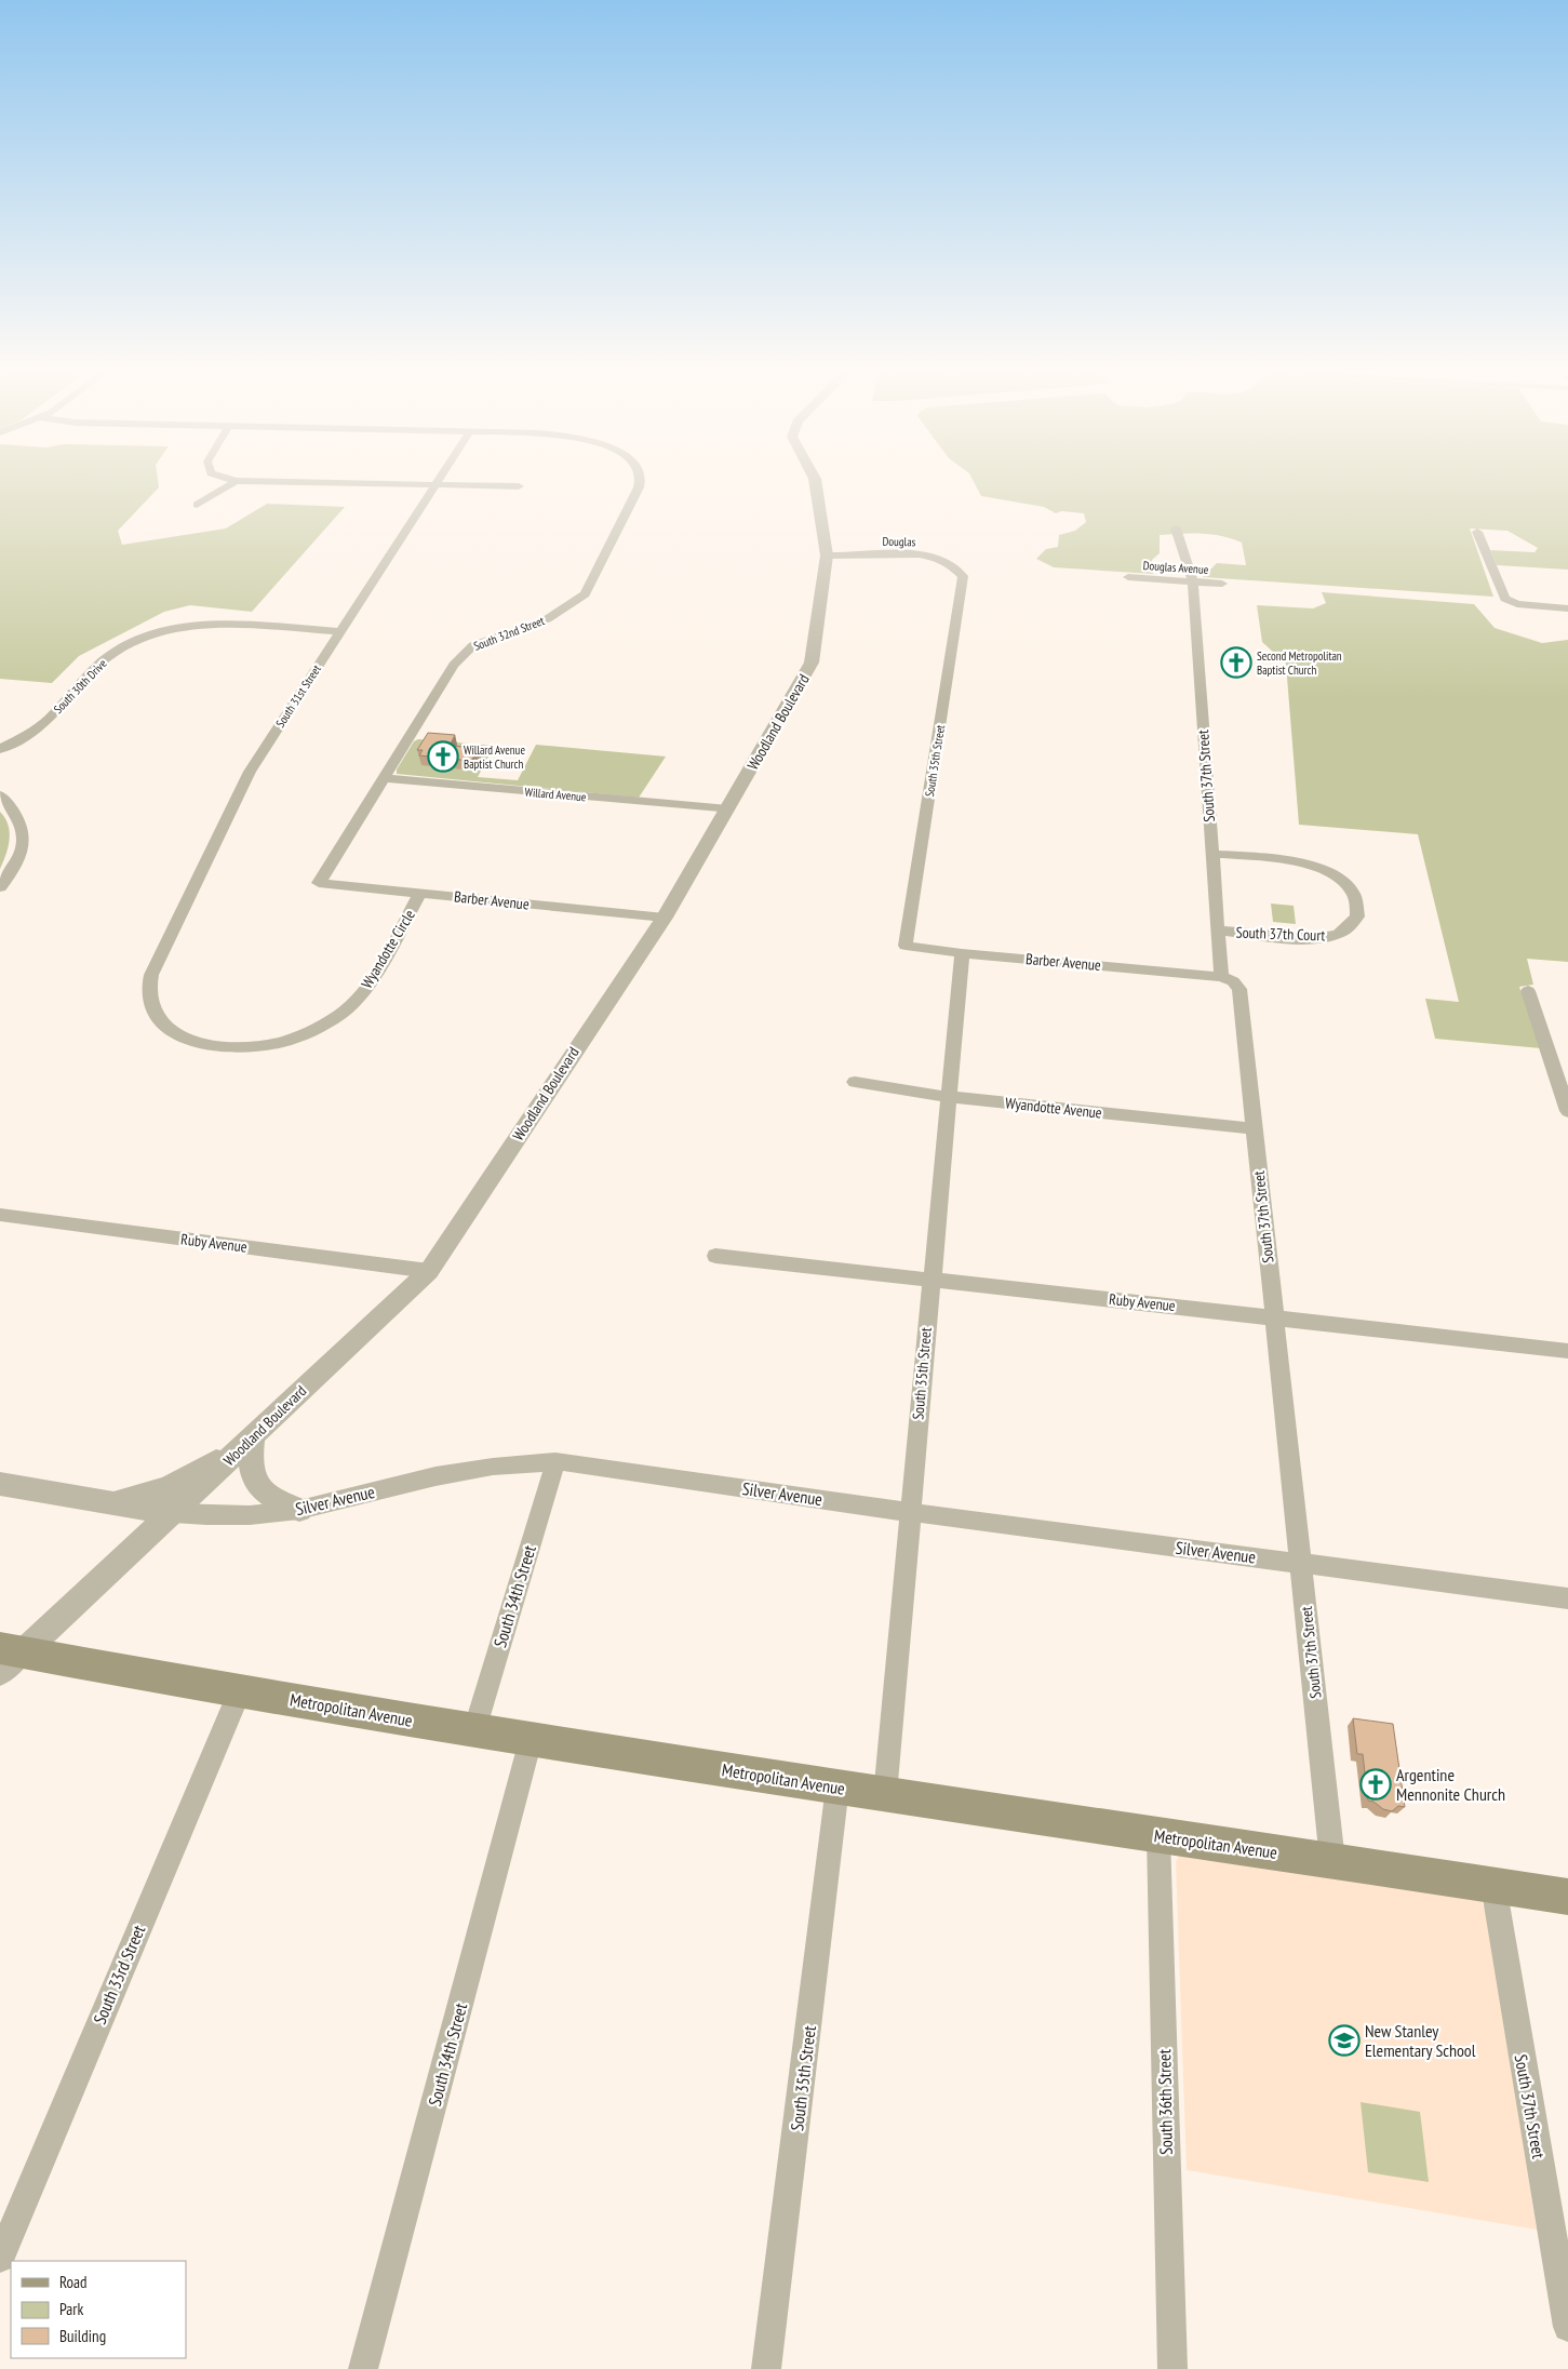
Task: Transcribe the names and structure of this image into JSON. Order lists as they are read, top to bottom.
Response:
{
  "streets": {
    "main road": ["Metropolitan Avenue"],
    "street": [
      "Douglas",
      "Douglas Avenue",
      "South 32nd Street",
      "South 30th Drive",
      "South 31st Street",
      "Woodland Boulevard",
      "South 35th Street",
      "South 37th Street",
      "Willard Avenue",
      "Barber Avenue",
      "South 37th Court",
      "Wyandotte Circle",
      "Wyandotte Avenue",
      "Ruby Avenue",
      "Silver Avenue",
      "South 34th Street",
      "South 33rd Street",
      "South 36th Street"
    ]
  },
  "crossings": [
    ["Douglas", "Woodland Boulevard"],
    ["Douglas", "South 35th Street"],
    ["Douglas Avenue", "South 37th Street"],
    ["South 32nd Street", "Willard Avenue"],
    ["South 32nd Street", "Barber Avenue"],
    ["South 30th Drive", "South 31st Street"],
    ["South 31st Street", "Wyandotte Circle"],
    ["Woodland Boulevard", "Willard Avenue"],
    ["Woodland Boulevard", "Barber Avenue"],
    ["Woodland Boulevard", "Ruby Avenue"],
    ["Woodland Boulevard", "Silver Avenue"],
    ["Woodland Boulevard", "Metropolitan Avenue"],
    ["South 35th Street", "Barber Avenue"],
    ["South 35th Street", "Wyandotte Avenue"],
    ["South 35th Street", "Ruby Avenue"],
    ["South 35th Street", "Silver Avenue"],
    ["South 35th Street", "Metropolitan Avenue"],
    ["South 37th Street", "Barber Avenue"],
    ["South 37th Street", "South 37th Court"],
    ["South 37th Street", "Wyandotte Avenue"],
    ["South 37th Street", "Ruby Avenue"],
    ["South 37th Street", "Silver Avenue"],
    ["South 37th Street", "Metropolitan Avenue"],
    ["Barber Avenue", "Wyandotte Circle"],
    ["Silver Avenue", "South 34th Street"],
    ["South 34th Street", "Metropolitan Avenue"],
    ["Metropolitan Avenue", "South 33rd Street"],
    ["Metropolitan Avenue", "South 36th Street"]
  ],
  "places": {
    "church": ["Second Metropolitan Baptist Church", "Willard Avenue Baptist Church", "Argentine Mennonite Church"],
    "school or university": ["New Stanley Elementary School"]
  },
  "legend": ["Road", "Park", "Building"]
}
